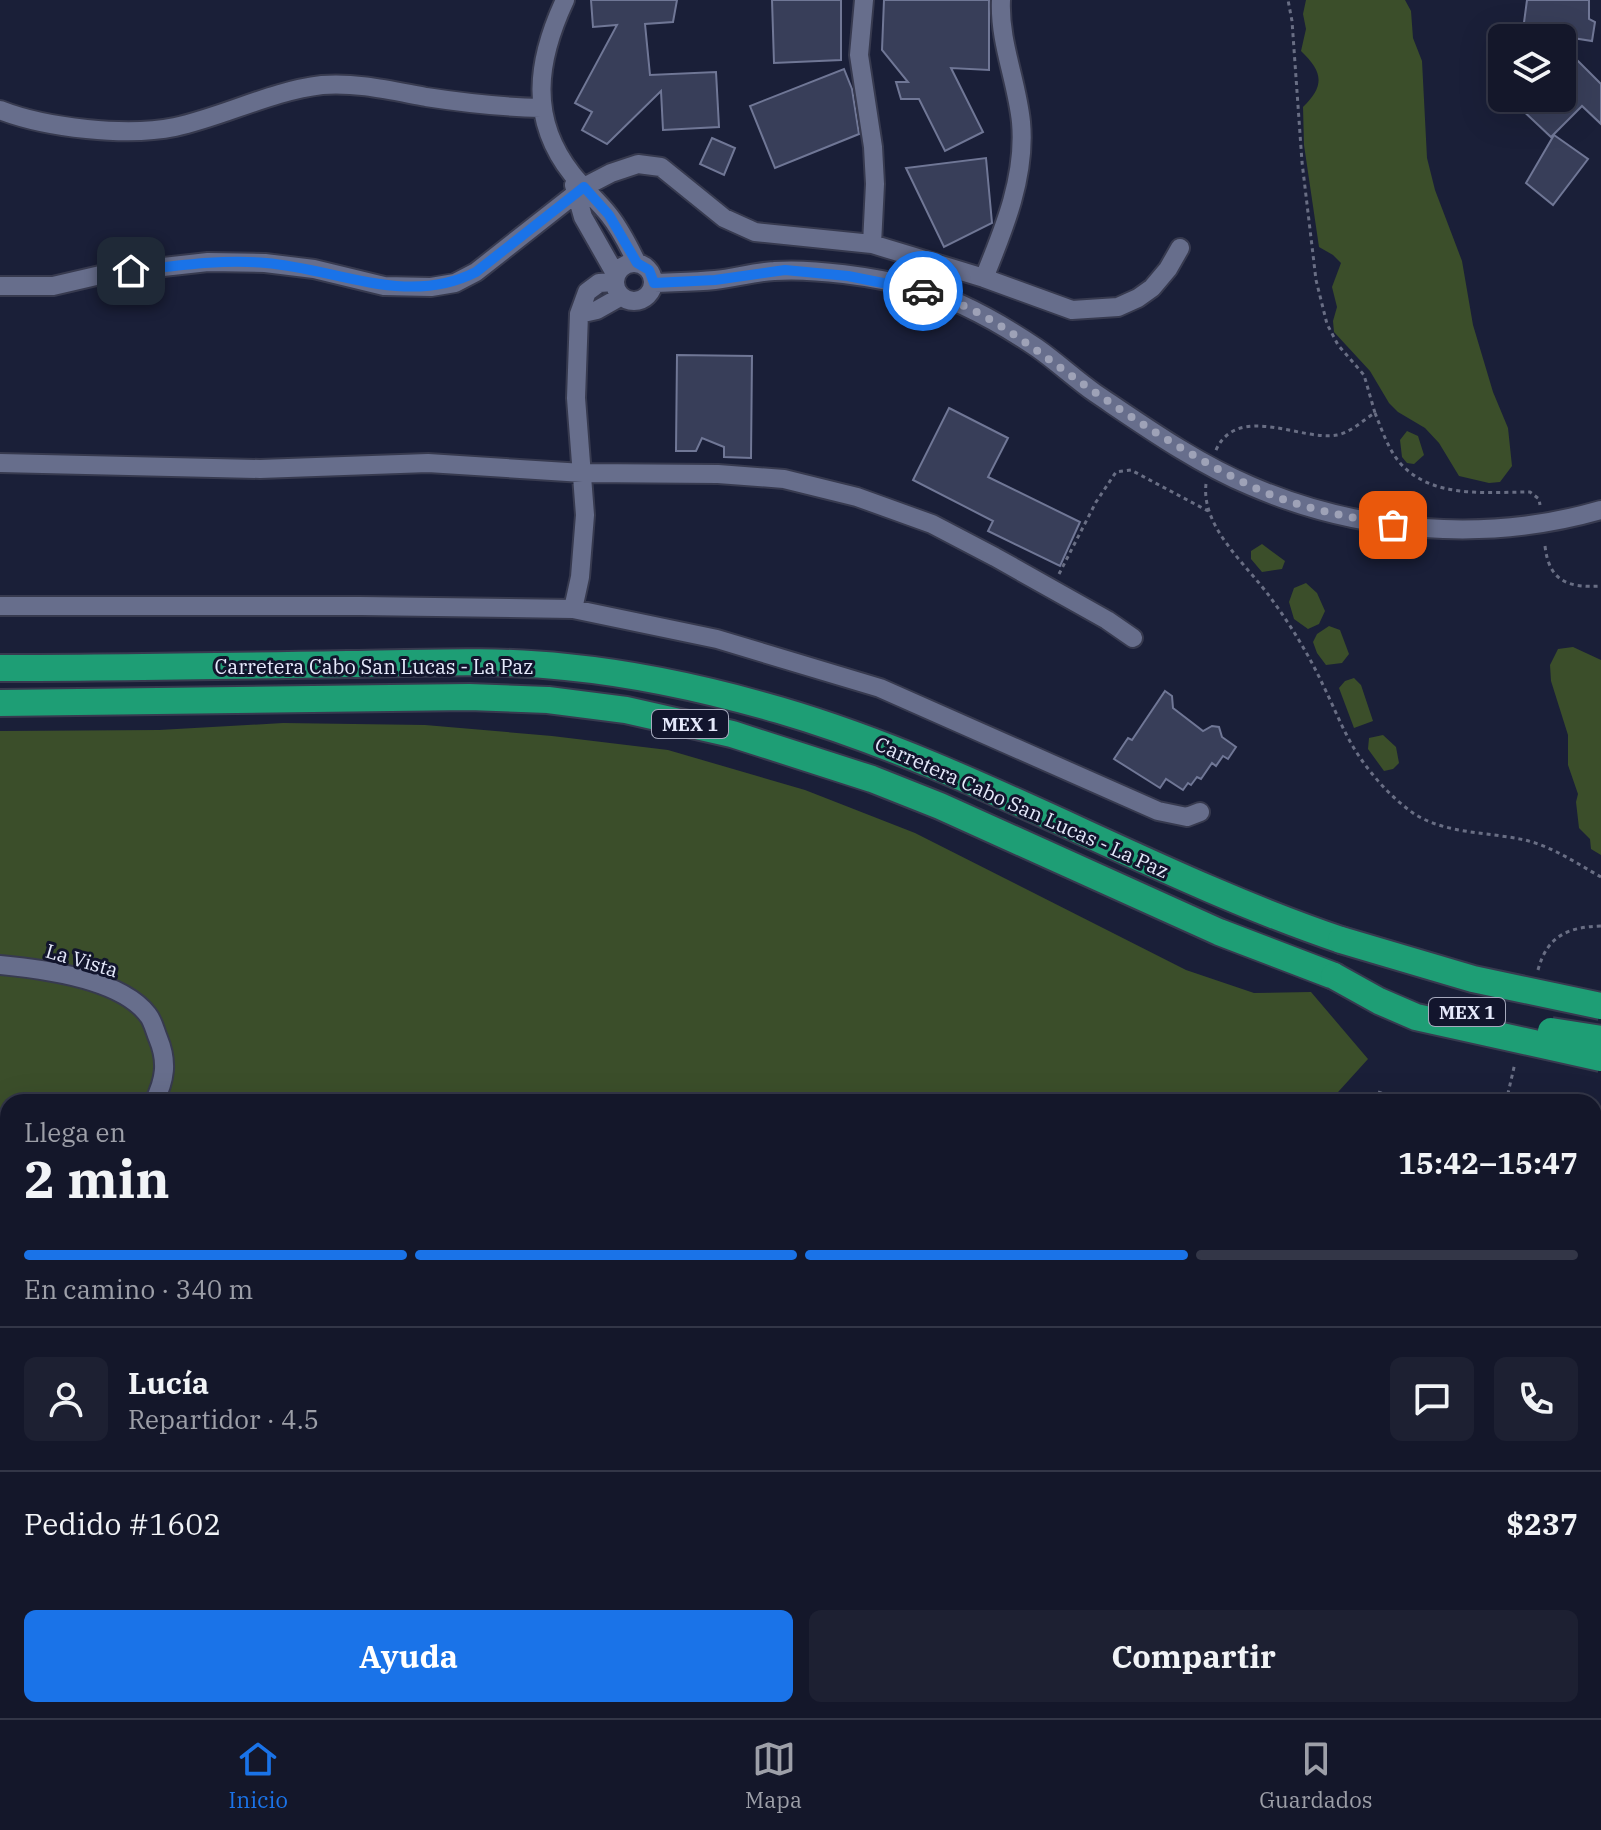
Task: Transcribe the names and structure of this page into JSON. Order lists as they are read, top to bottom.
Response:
{
  "streets": {
    "highway": ["Carretera Cabo San Lucas - La Paz", "MEX 1"],
    "street": ["La Vista"]
  },
  "page": {
    "heading": ["2 min", "Llega en", "15:42–15:47"],
    "panel": [
      "Lucía",
      "Repartidor · 4.5",
      "Pedido #1602",
      "$237"
    ],
    "bar": "En camino · 340 m",
    "buttons": ["Ayuda", "Compartir"],
    "tabs": ["Inicio", "Mapa", "Guardados"]
  }
}
